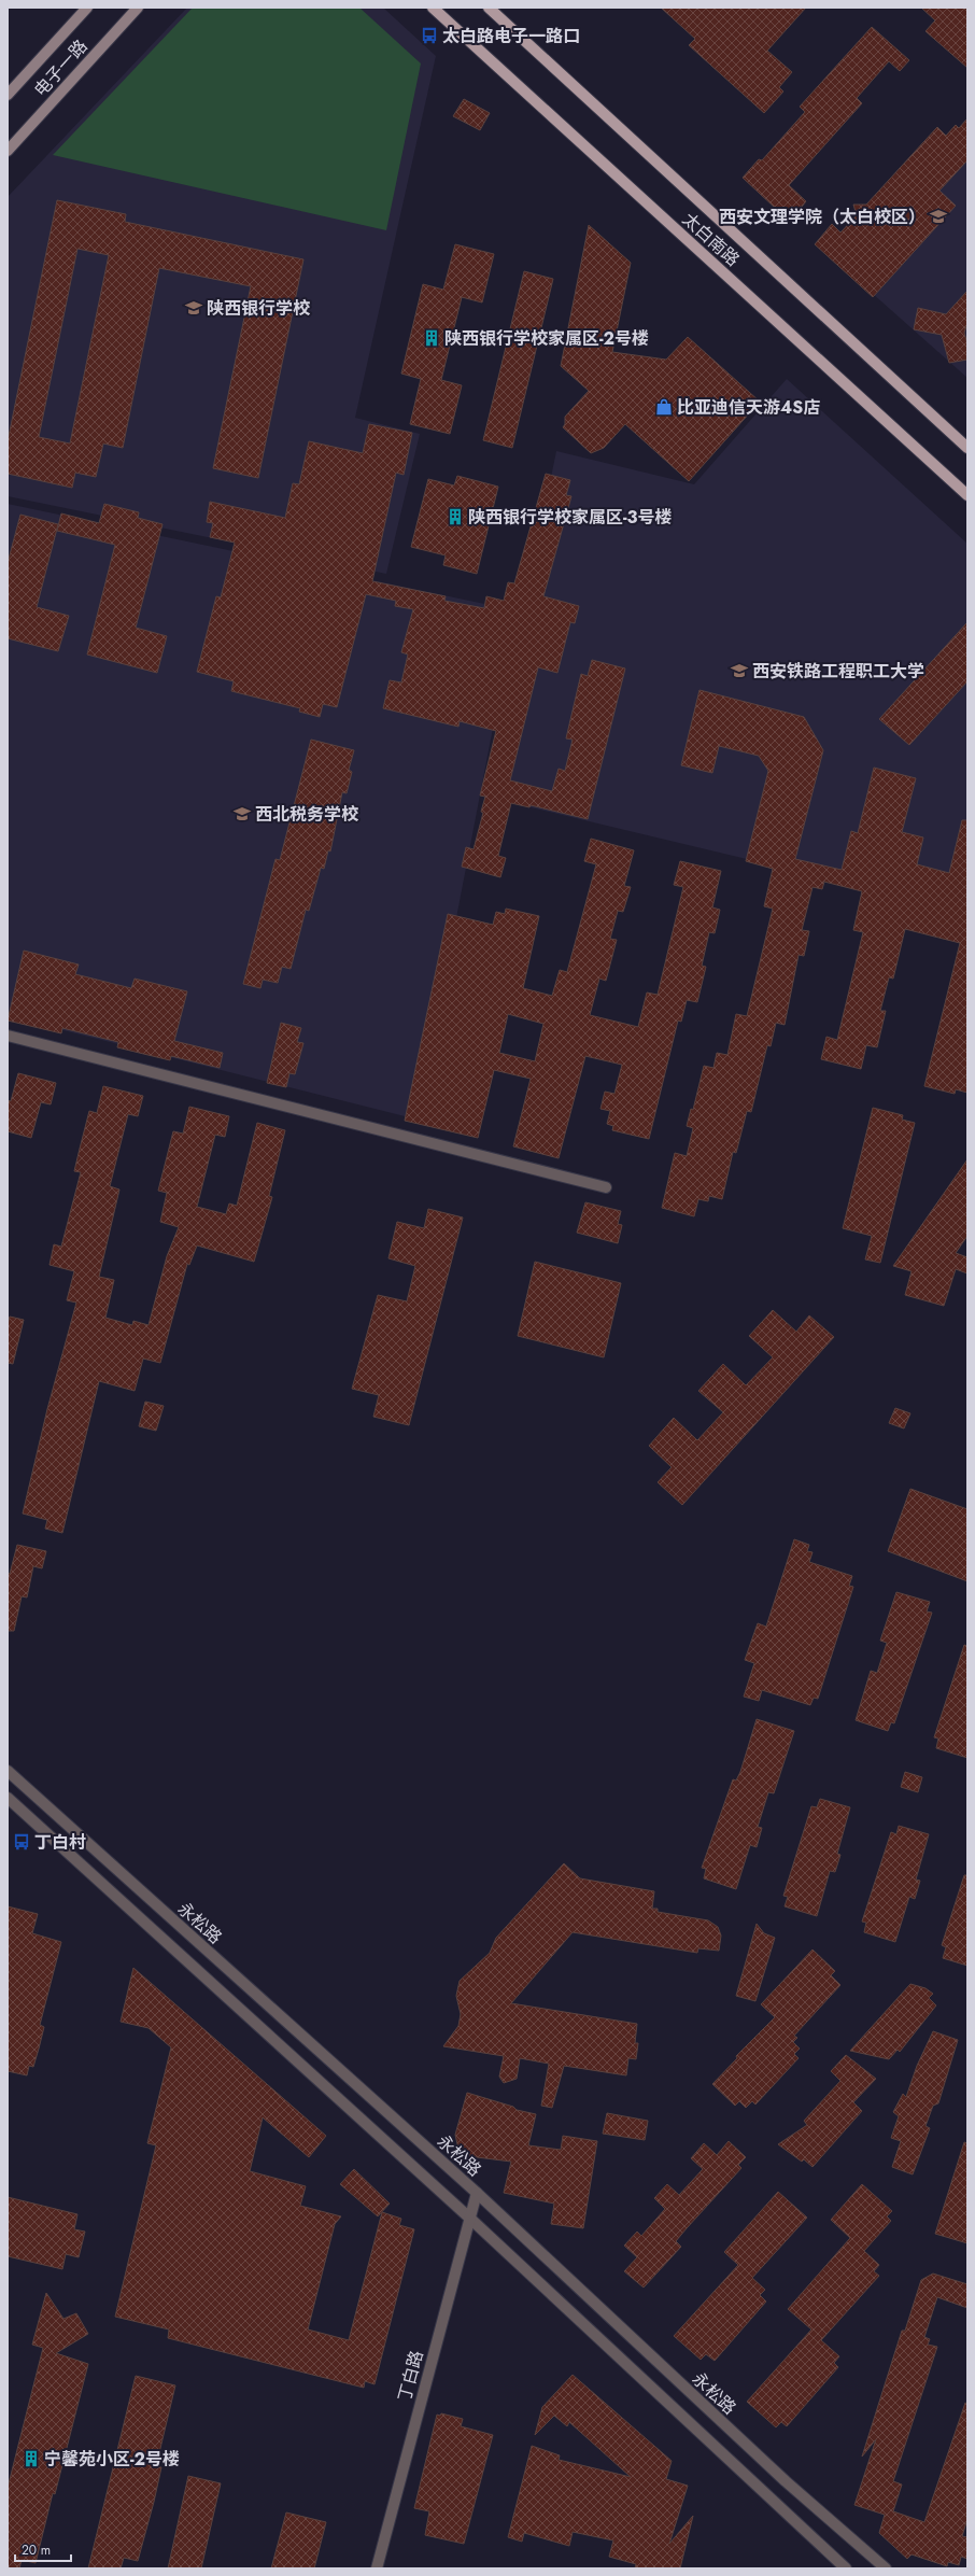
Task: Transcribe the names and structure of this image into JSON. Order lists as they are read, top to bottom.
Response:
{
  "streets": {
    "main road": ["电子一路", "太白南路"],
    "street": ["永松路", "丁白路"]
  },
  "crossings": [
    ["永松路", "丁白路"]
  ],
  "places": {
    "bus stop": ["太白路电子一路口", "丁白村"],
    "school or university": [
      "西安文理学院（太白校区）",
      "陕西银行学校",
      "西安铁路工程职工大学",
      "西北税务学校"
    ],
    "building": ["陕西银行学校家属区-2号楼", "陕西银行学校家属区-3号楼", "宁馨苑小区-2号楼"],
    "shop": ["比亚迪信天游4S店"]
  },
  "scale_bar": "20 m"
}
